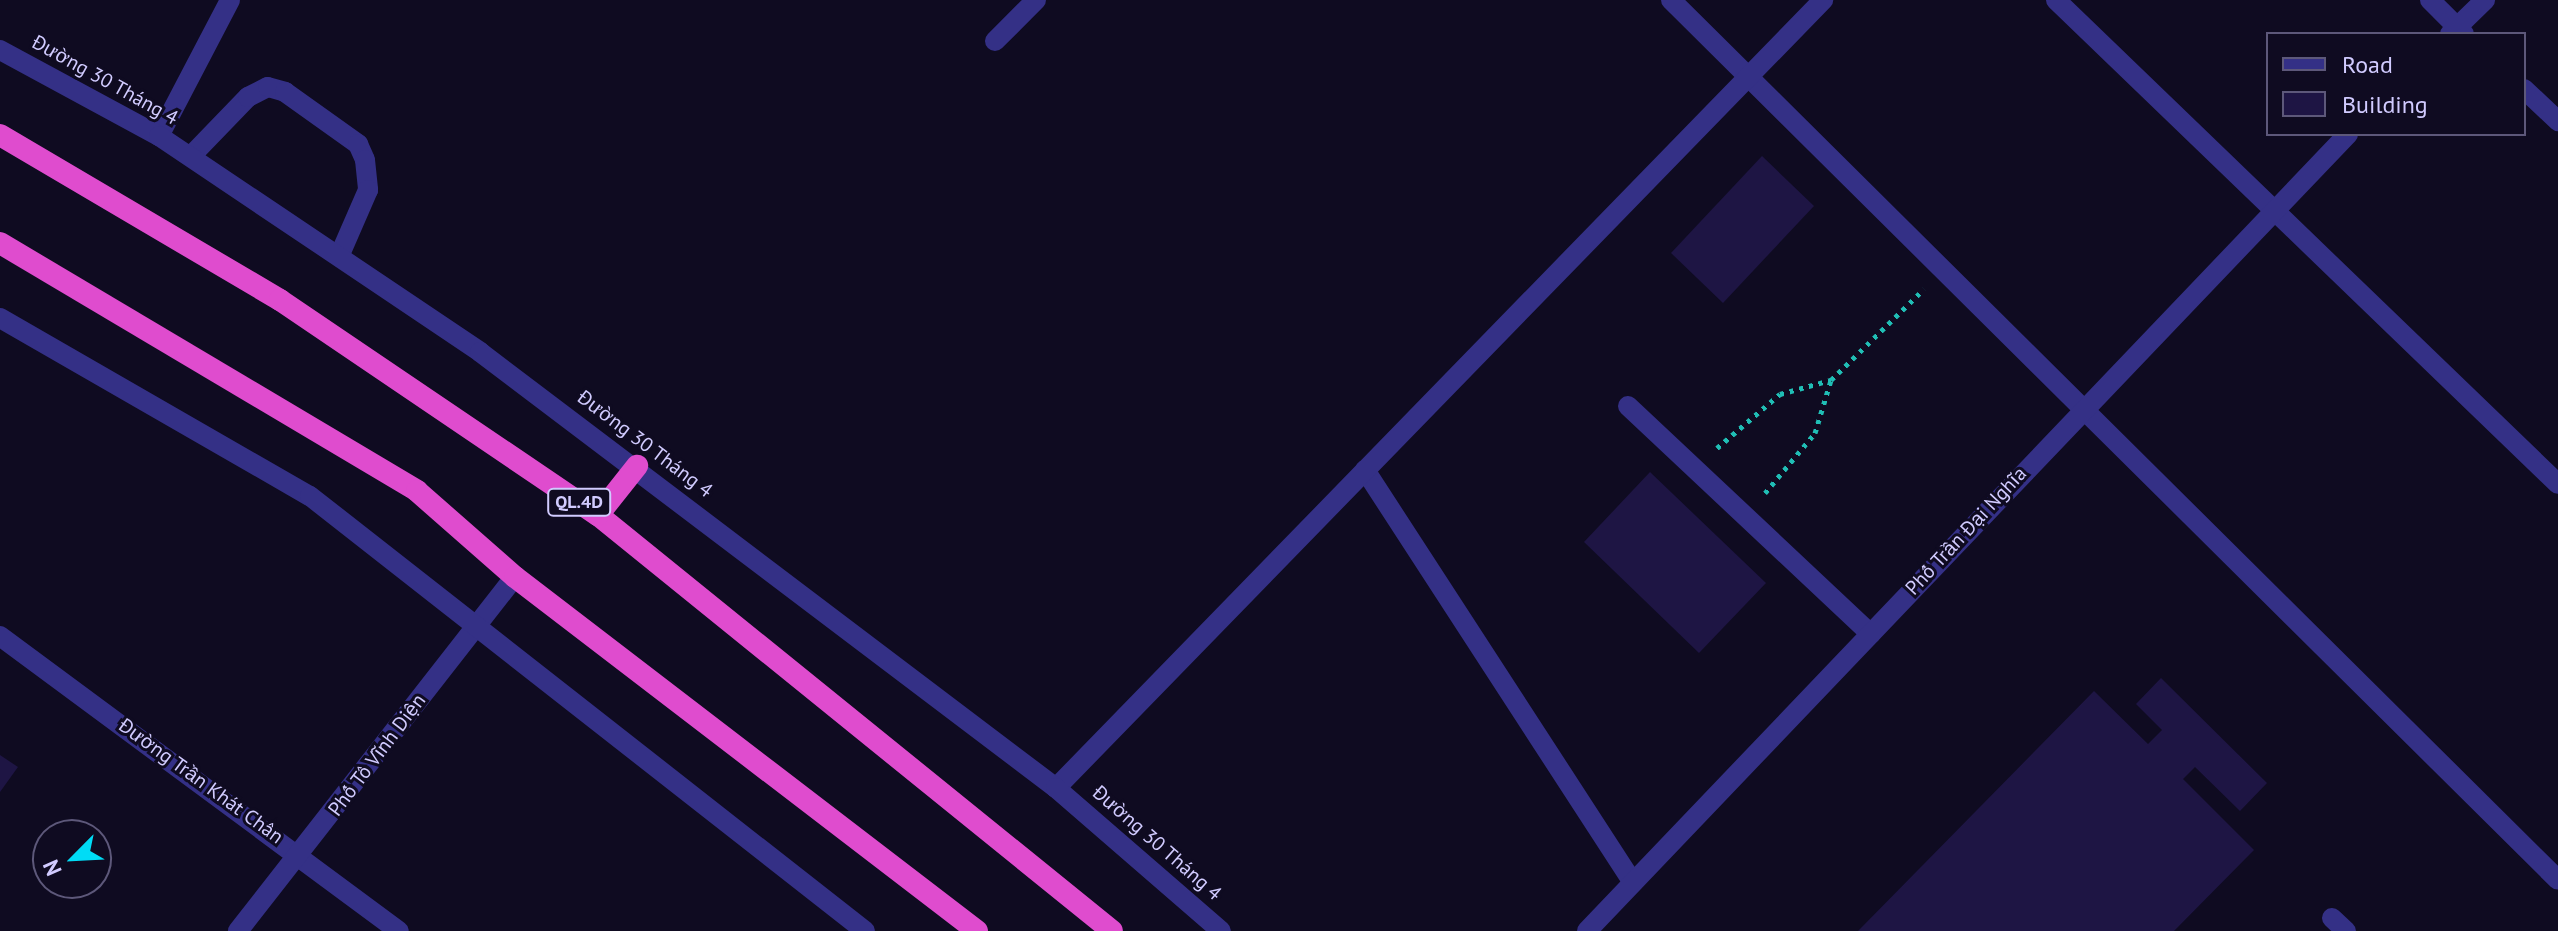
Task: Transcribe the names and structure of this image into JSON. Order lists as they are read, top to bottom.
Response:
{
  "streets": {
    "highway": ["QL.4D"],
    "street": [
      "Đường 30 Tháng 4",
      "Phố Trần Đại Nghĩa",
      "Phố Tô Vĩnh Diện",
      "Đường Trần Khát Chân"
    ]
  },
  "crossings": [
    ["Phố Tô Vĩnh Diện", "Đường Trần Khát Chân"]
  ],
  "legend": ["Road", "Building"],
  "north": "bottom left"
}
